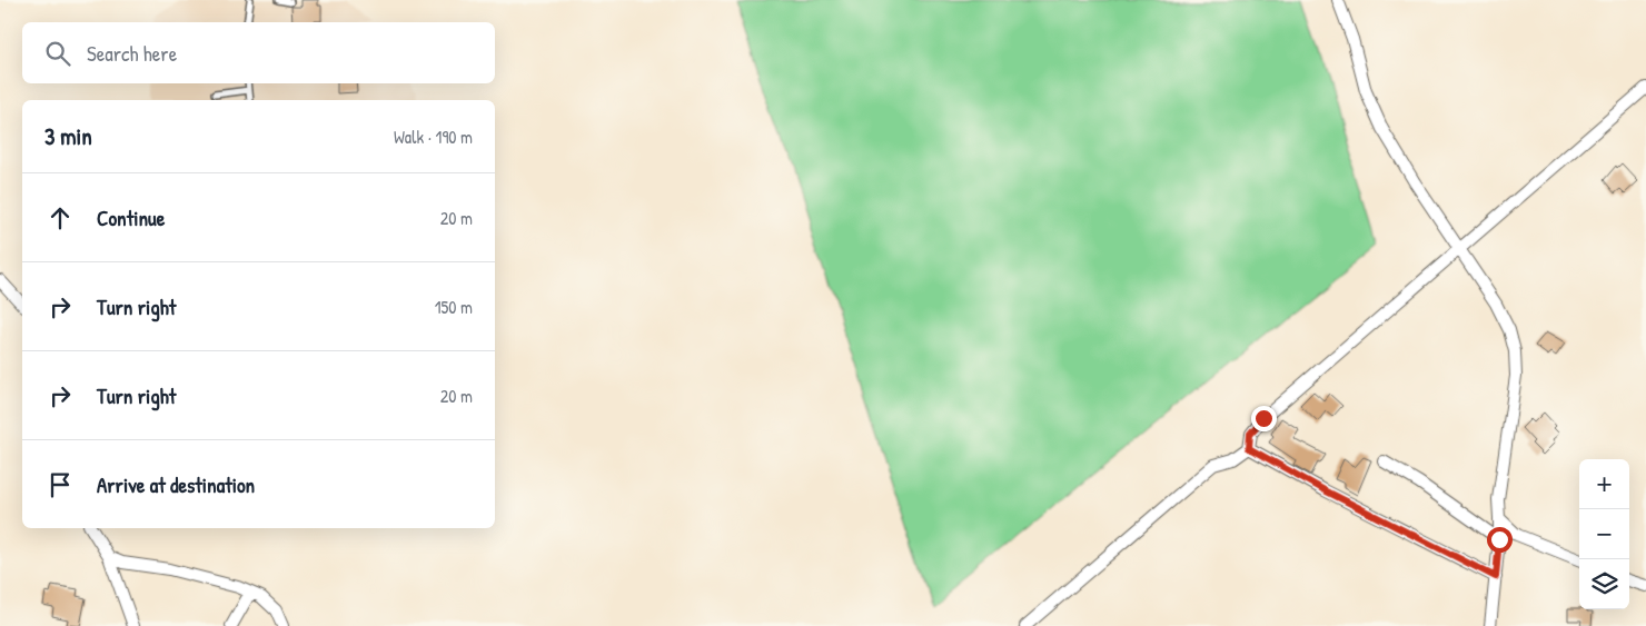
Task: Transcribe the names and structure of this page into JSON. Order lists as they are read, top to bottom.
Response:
{
  "page": {
    "search": "Search here",
    "heading": ["3 min", "Walk · 190 m"],
    "list": [
      ["Continue", "20 m"],
      ["Turn right", "150 m"],
      ["Turn right", "20 m"],
      "Arrive at destination"
    ],
    "map_buttons": ["+", "−"]
  }
}
